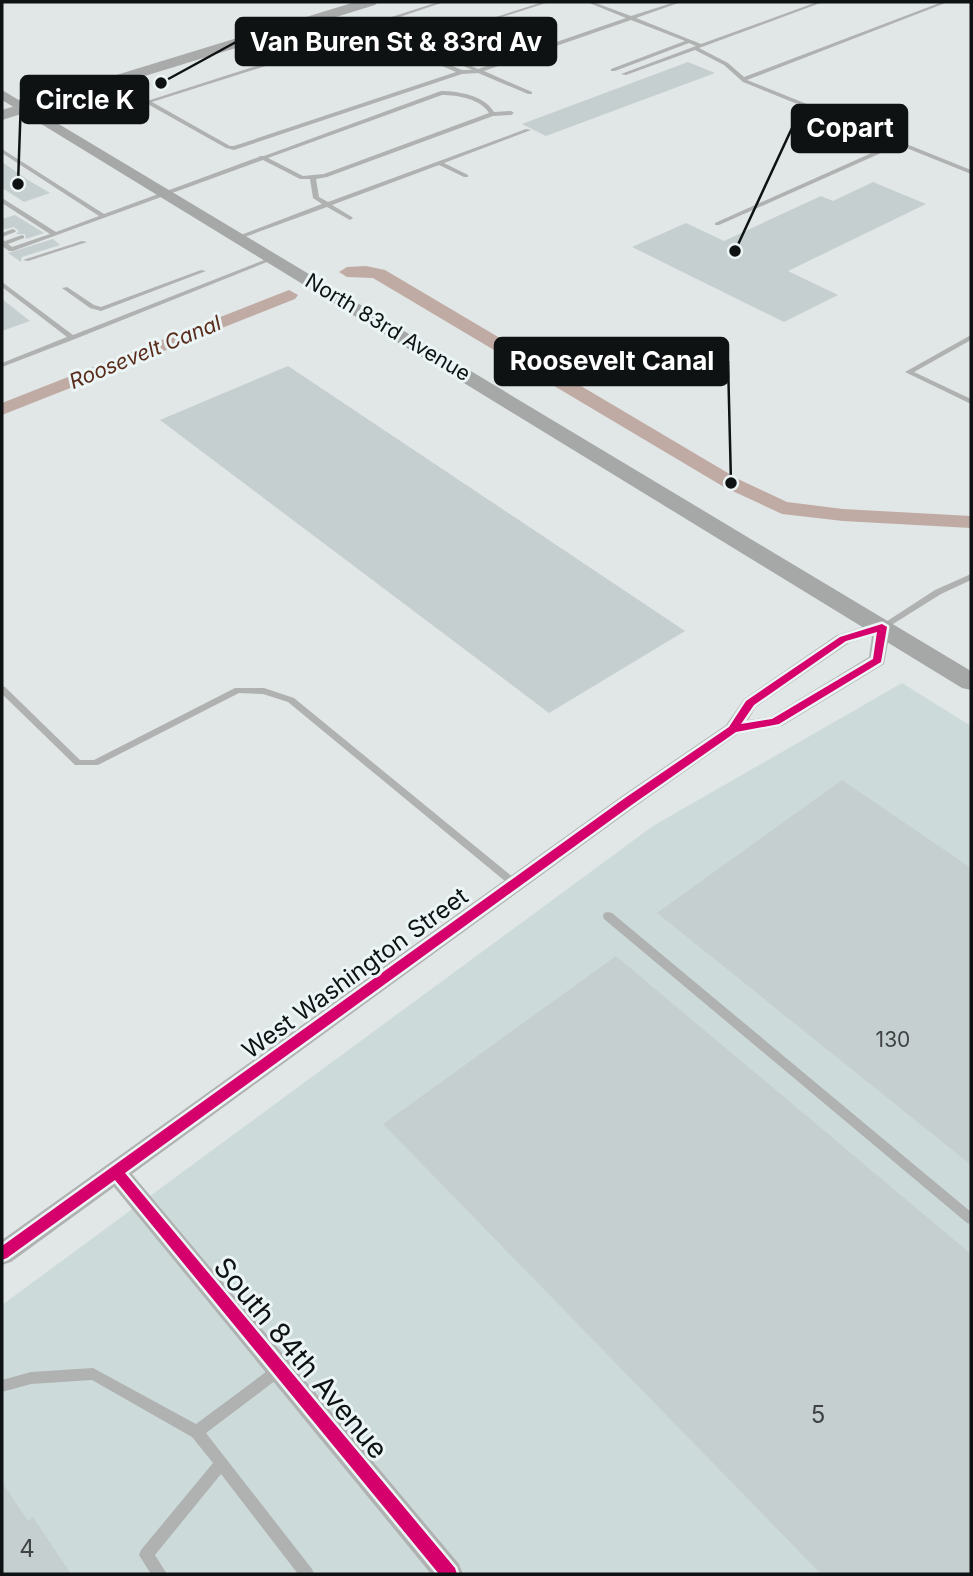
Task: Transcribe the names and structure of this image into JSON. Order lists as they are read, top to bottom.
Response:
{
  "streets": {
    "main road": ["North 83rd Avenue"],
    "street": ["West Washington Street", "South 84th Avenue"]
  },
  "crossings": [
    ["North 83rd Avenue", "West Washington Street"],
    ["West Washington Street", "South 84th Avenue"]
  ],
  "water": ["Roosevelt Canal"],
  "places": [
    "Van Buren St & 83rd Av",
    "Circle K",
    "Copart",
    "Roosevelt Canal"
  ],
  "house_numbers": ["130", "5", "4"]
}
